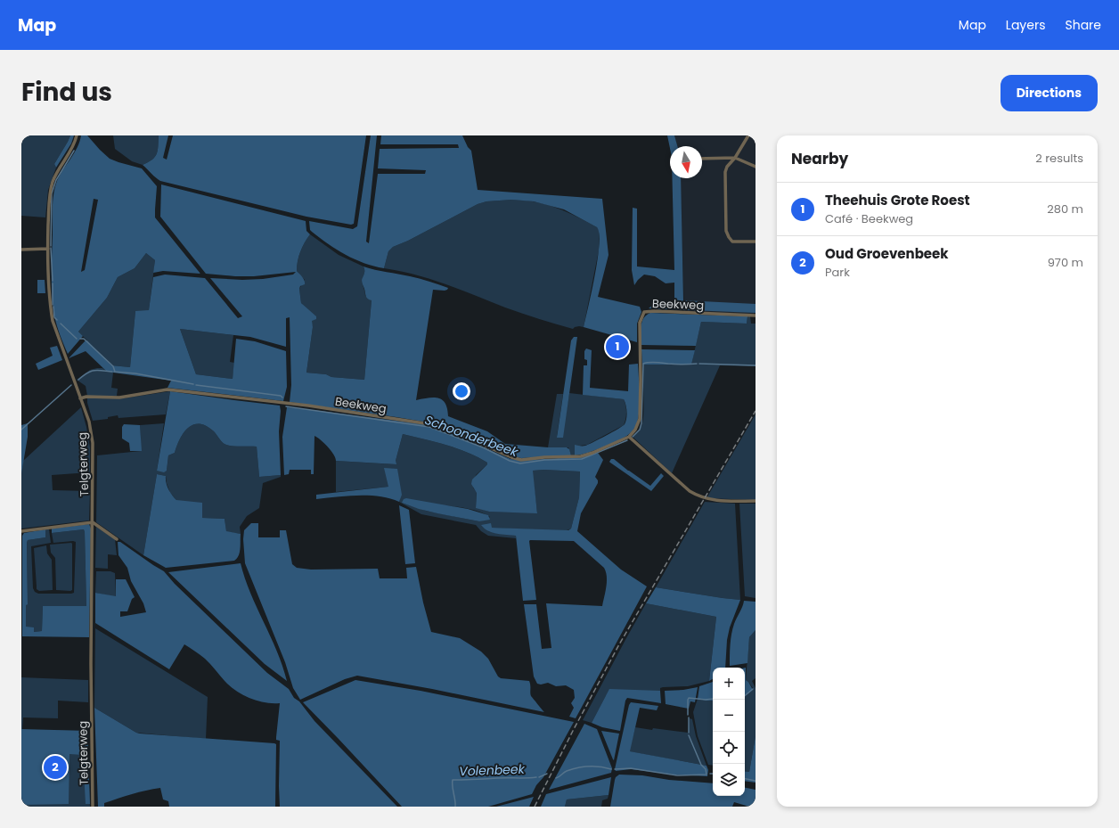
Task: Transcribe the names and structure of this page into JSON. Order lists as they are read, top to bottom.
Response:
{
  "streets": {
    "street": ["Beekweg", "Telgterweg"]
  },
  "crossings": [
    ["Beekweg", "Telgterweg"]
  ],
  "water": ["Schoonderbeek", "Volenbeek"],
  "north": "bottom",
  "page": {
    "header": "Map",
    "nav": ["Map", "Layers", "Share"],
    "title": "Find us",
    "buttons": "Directions",
    "heading": ["Nearby", "2 results"],
    "list": [
      {
        "mark": "1",
        "name": "Theehuis Grote Roest",
        "note": "Café · Beekweg",
        "value": "280 m"
      },
      {
        "mark": "2",
        "name": "Oud Groevenbeek",
        "note": "Park",
        "value": "970 m"
      }
    ],
    "pins": ["1", "2"],
    "map_buttons": ["+", "−"]
  }
}
